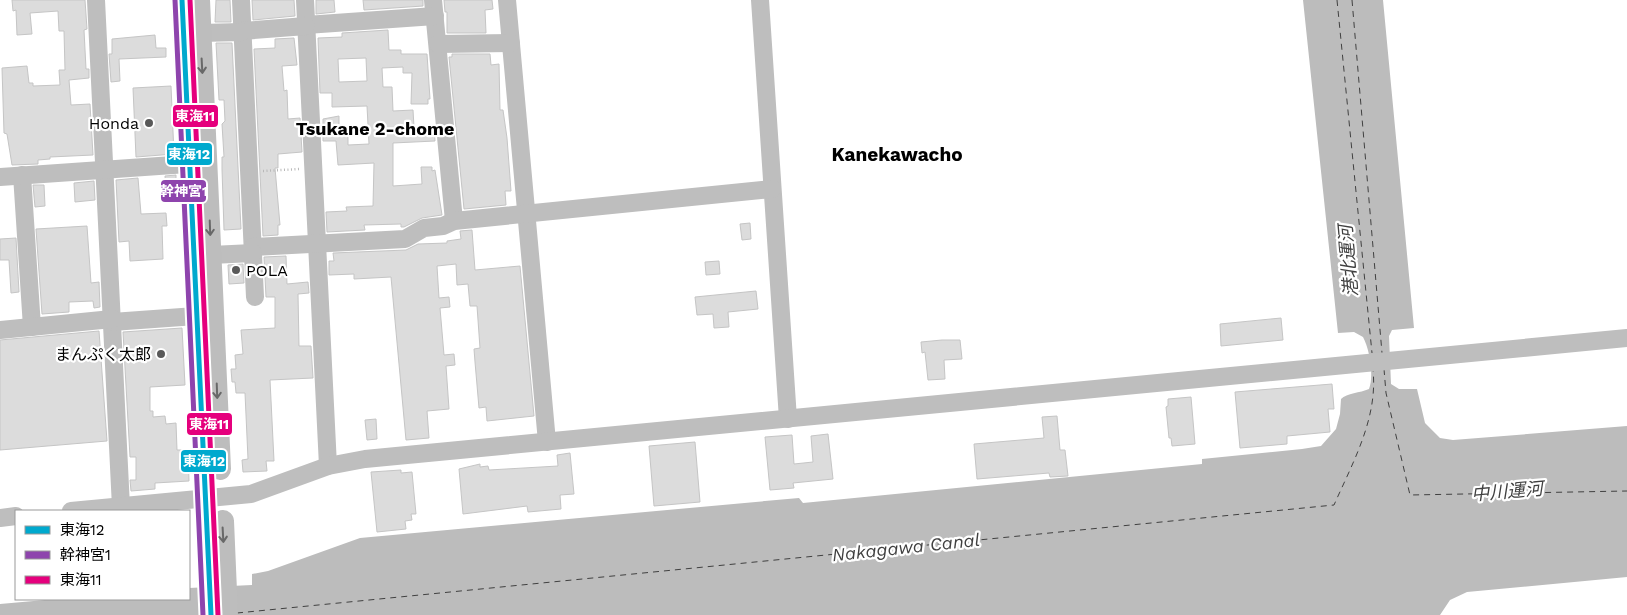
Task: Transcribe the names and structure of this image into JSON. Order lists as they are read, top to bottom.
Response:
{
  "districts": ["Tsukane 2-chome", "Kanekawacho"],
  "water": ["港北運河", "中川運河", "Nakagawa Canal"],
  "places": ["Honda", "POLA", "まんぷく太郎"],
  "lines": ["transit line 東海12", "transit line 幹神宮1", "transit line 東海11"],
  "legend": ["東海12", "幹神宮1", "東海11"]
}
